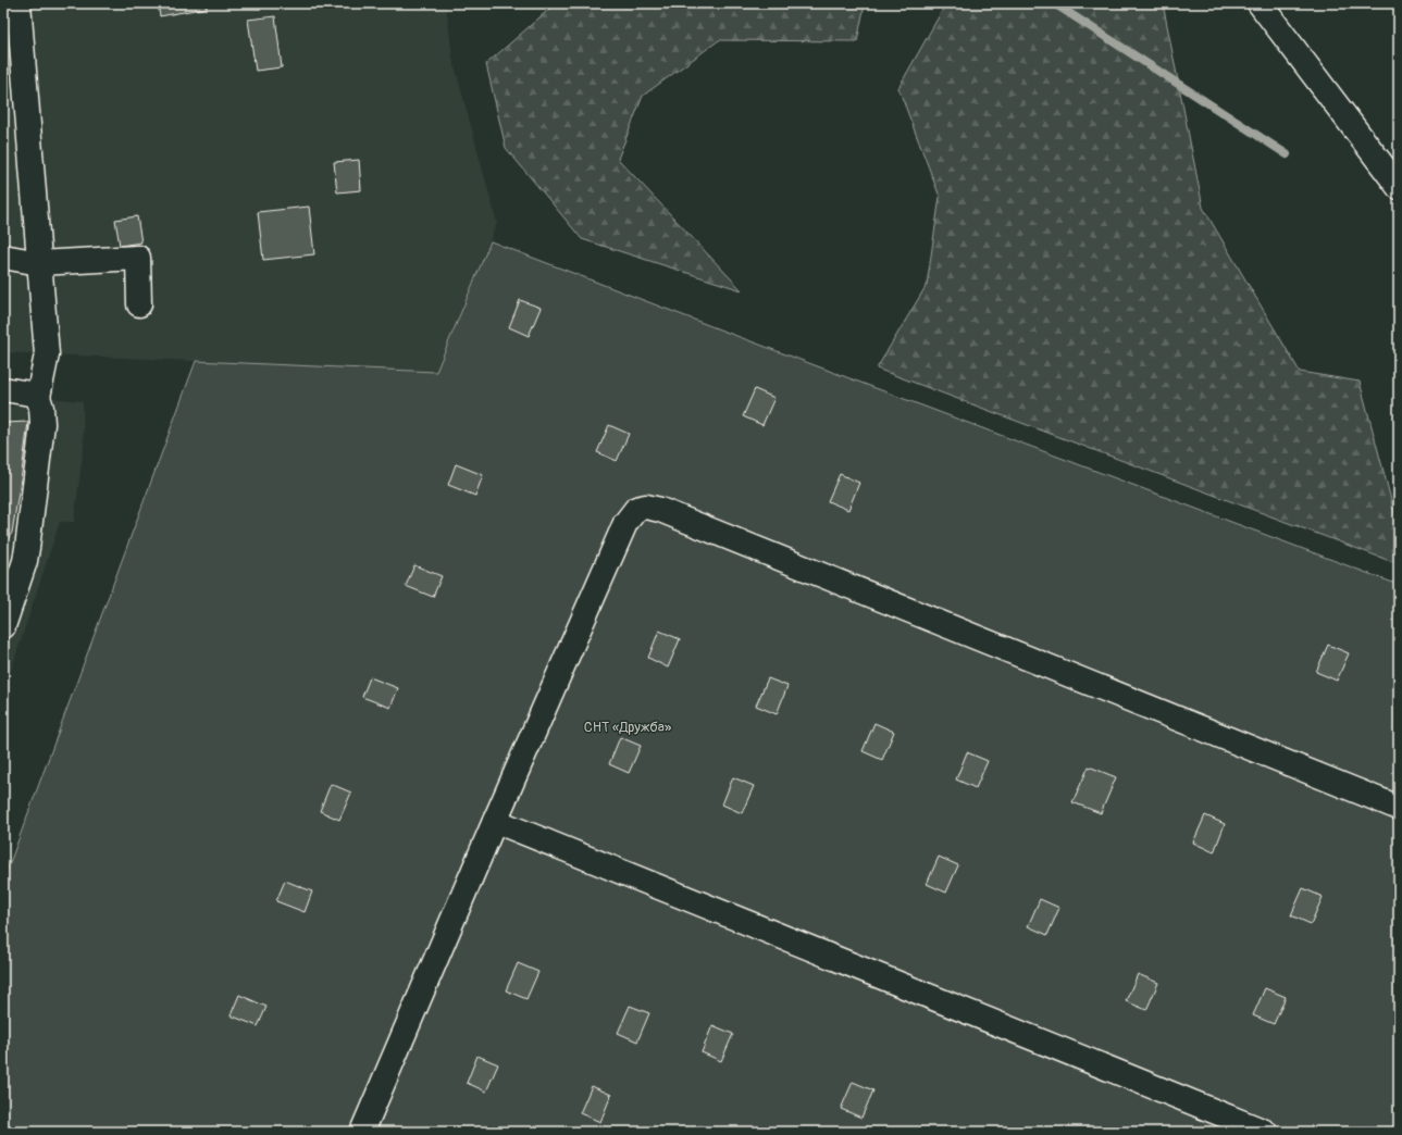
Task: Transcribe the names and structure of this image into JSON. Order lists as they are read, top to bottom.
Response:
{
  "parks": ["СНТ «Дружба»"]
}
